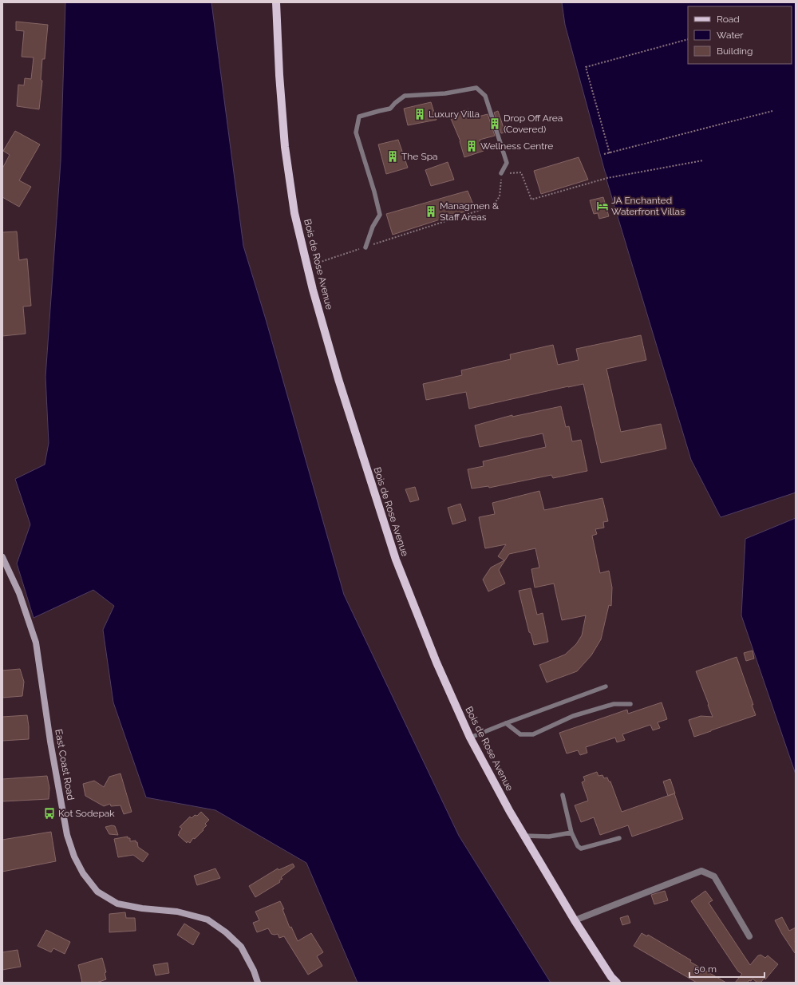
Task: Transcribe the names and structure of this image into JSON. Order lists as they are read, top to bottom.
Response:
{
  "streets": {
    "main road": ["Bois de Rose Avenue", "East Coast Road"]
  },
  "places": {
    "building": [
      "Luxury Villa",
      "Drop Off Area (Covered)",
      "Wellness Centre",
      "The Spa",
      "Managmen & Staff Areas"
    ],
    "hotel": ["JA Enchanted Waterfront Villas"],
    "bus stop": ["Kot Sodepak"]
  },
  "legend": ["Road", "Water", "Building"],
  "scale_bar": "50 m"
}
